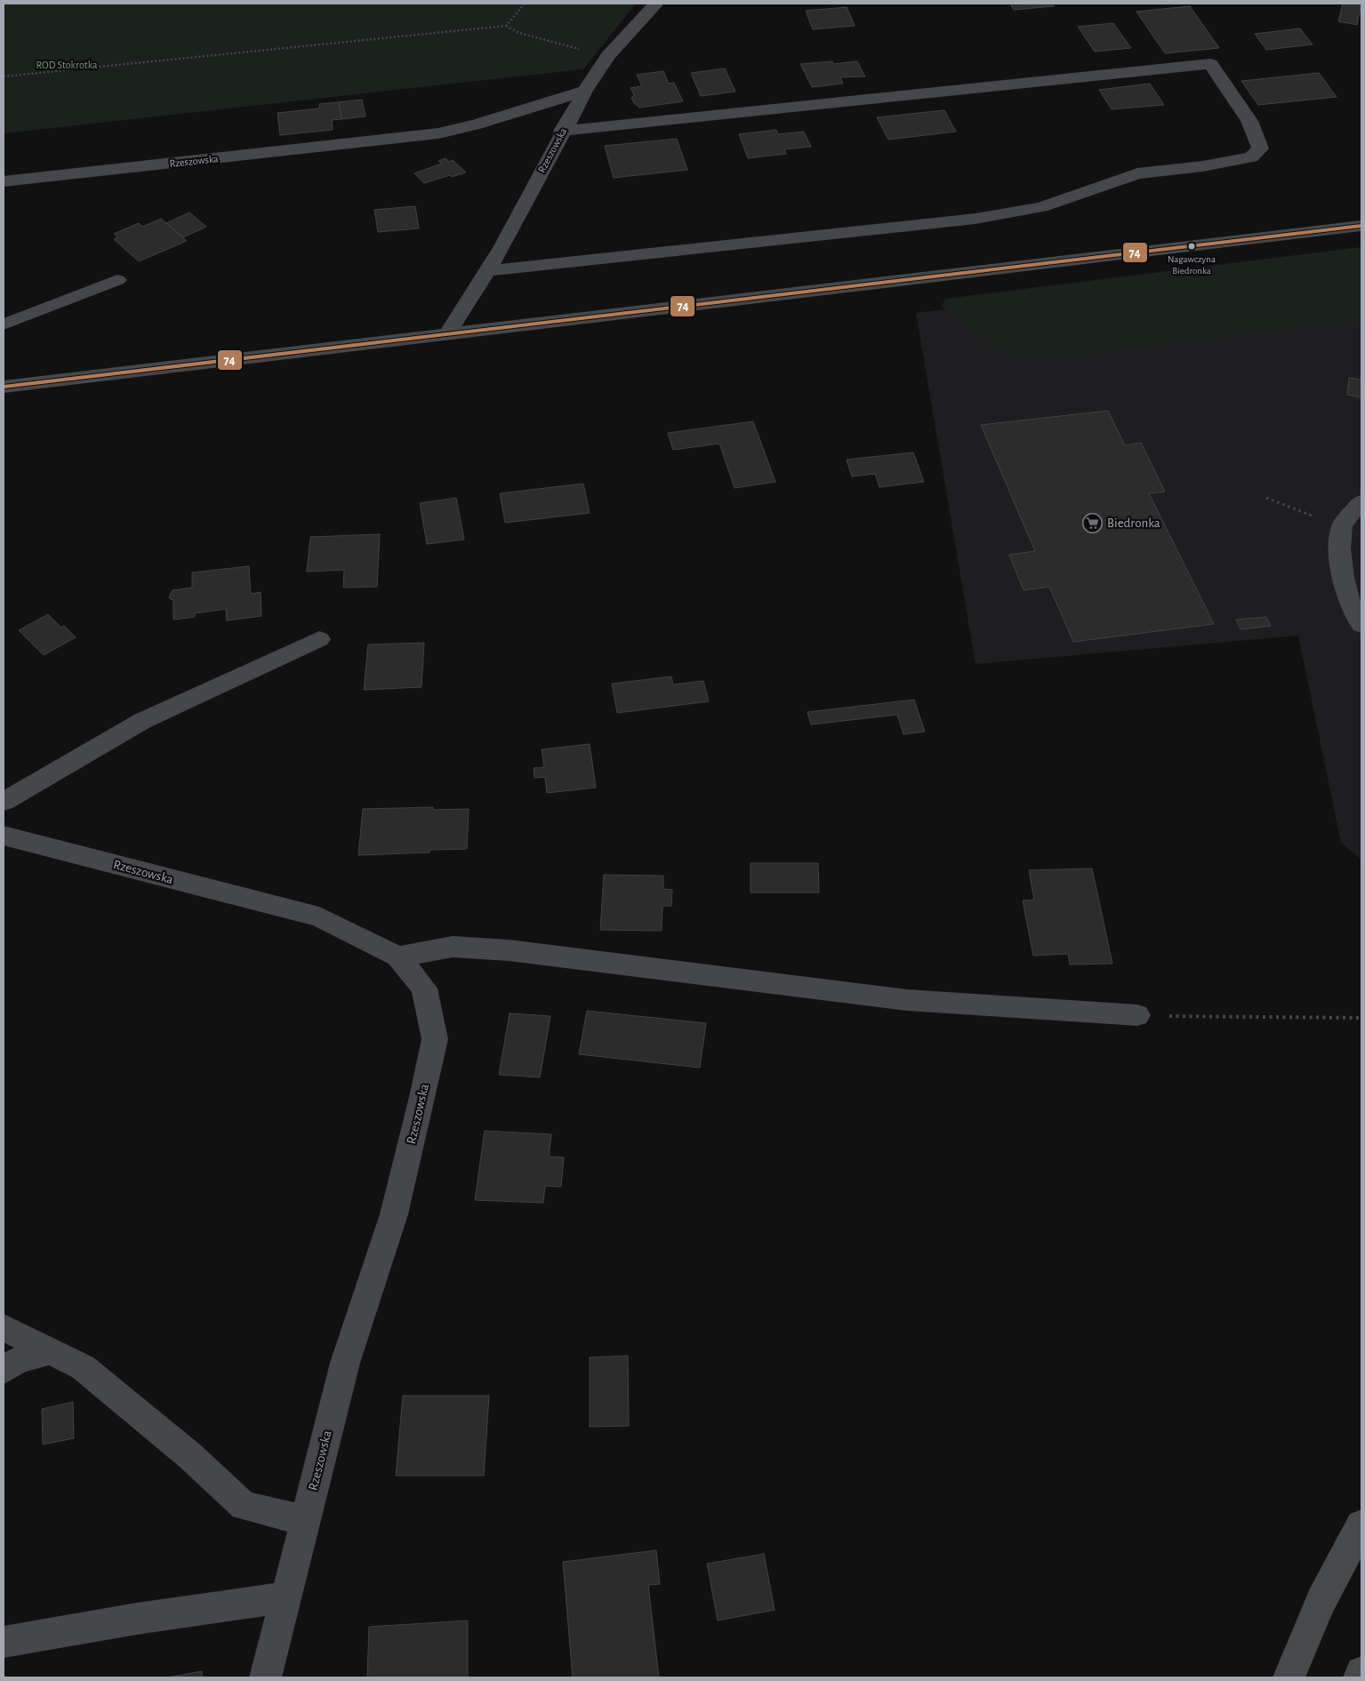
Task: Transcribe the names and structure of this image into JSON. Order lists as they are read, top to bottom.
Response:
{
  "streets": {
    "street": ["Rzeszowska"]
  },
  "parks": ["ROD Stokrotka"],
  "places": {
    "other": ["Nagawczyna Biedronka"],
    "supermarket": ["Biedronka"]
  },
  "lines": ["transit line 74"]
}
